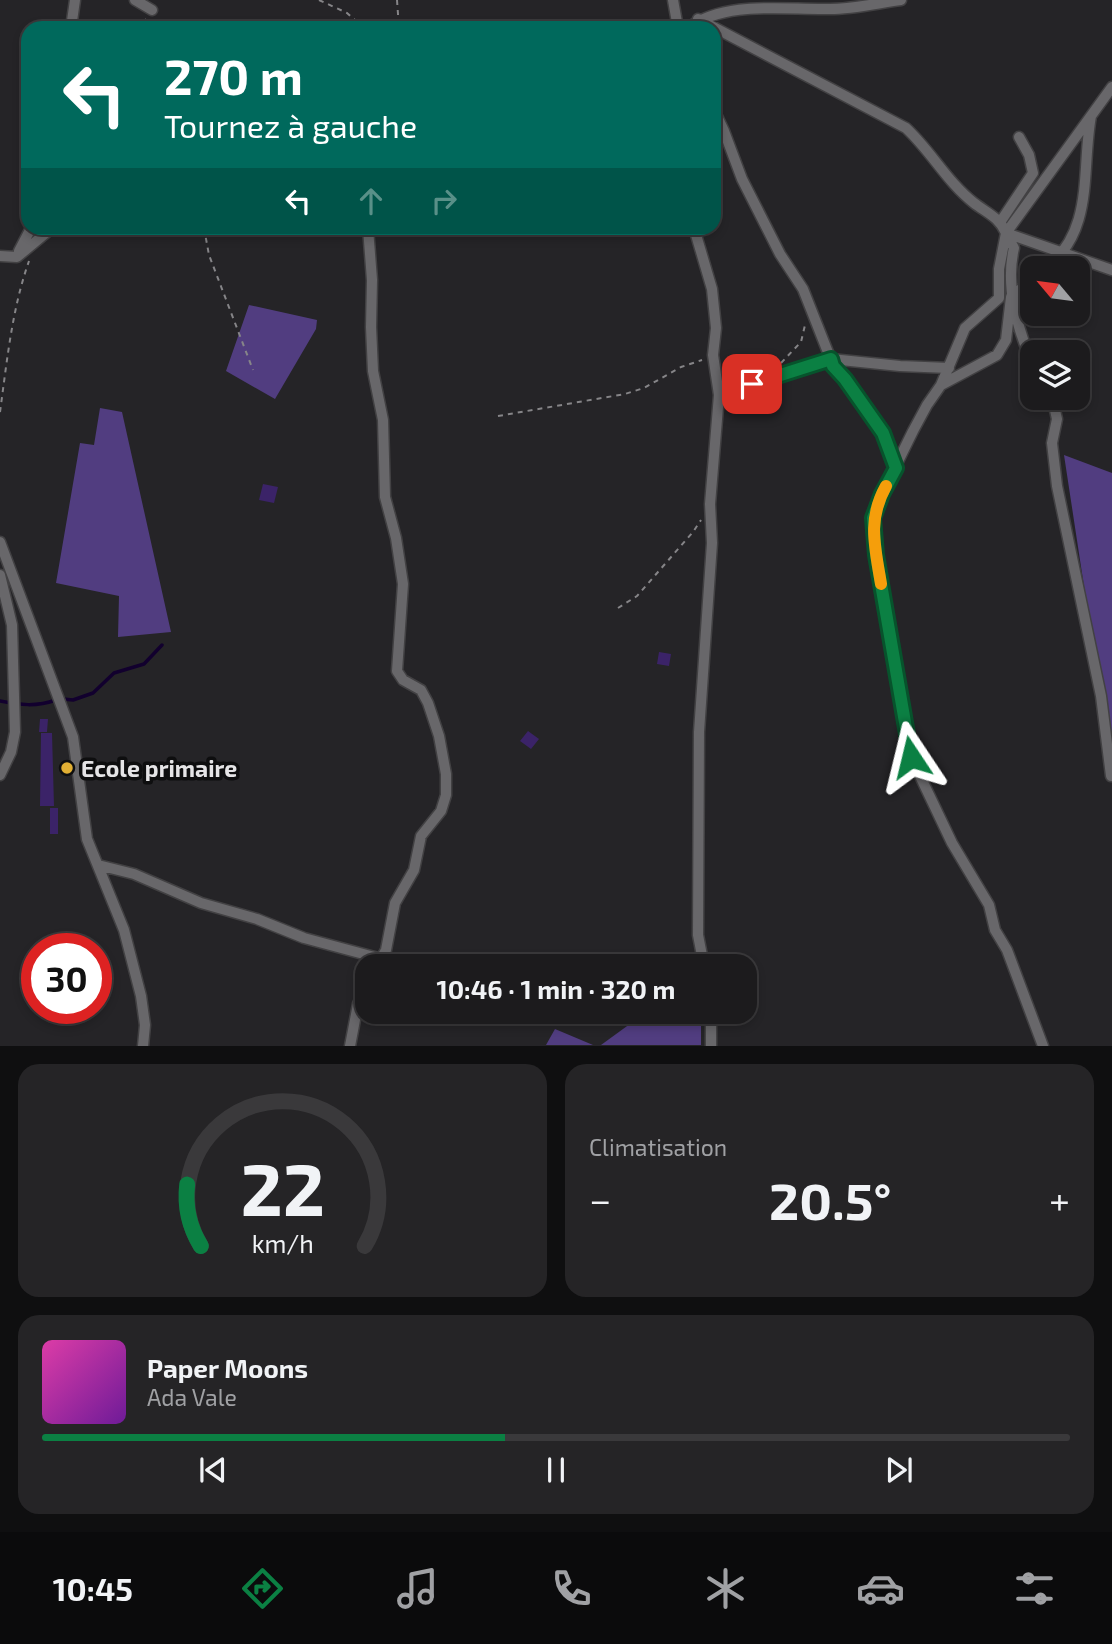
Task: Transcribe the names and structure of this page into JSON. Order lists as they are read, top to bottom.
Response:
{
  "places": ["Ecole primaire"],
  "north": "top left",
  "page": {
    "turn": ["270 m", "Tournez à gauche"],
    "limit": "30",
    "trip": "10:46 · 1 min · 320 m",
    "tile": "Climatisation",
    "heat": ["−", "20.5°", "+"],
    "song": ["Paper Moons", "Ada Vale"],
    "tabs": "10:45",
    "gauge": ["22", "km/h"]
  }
}
